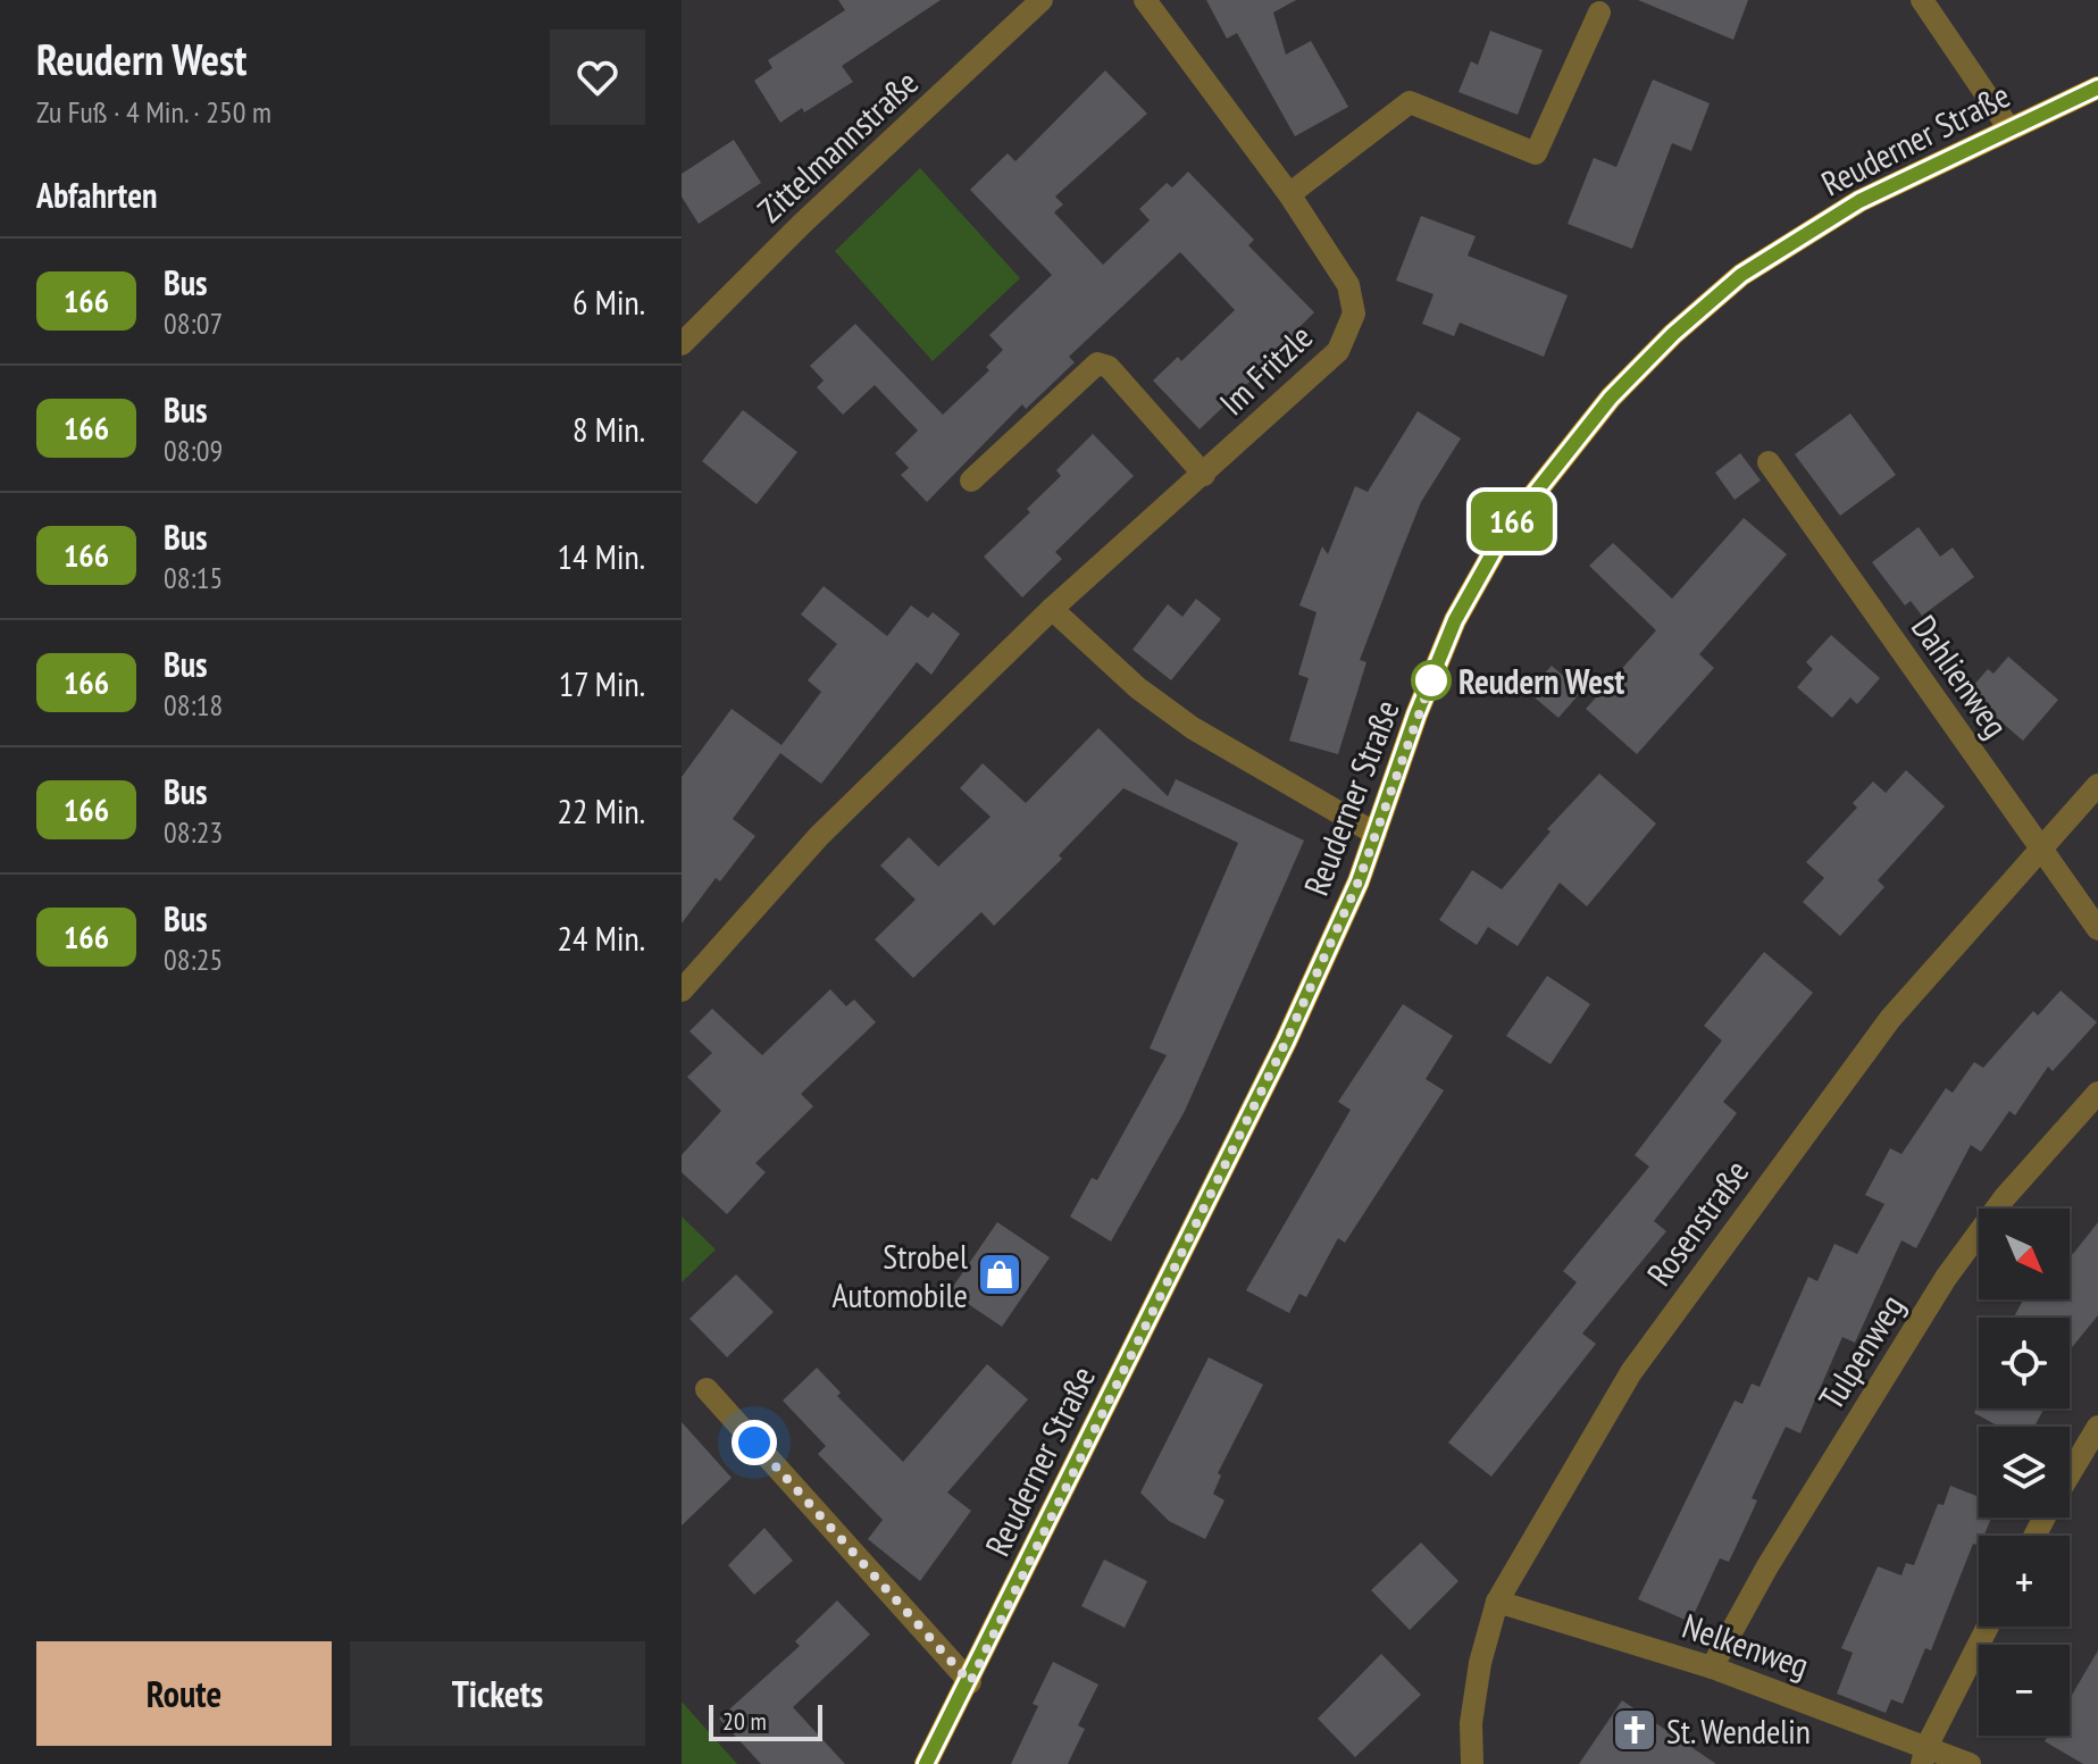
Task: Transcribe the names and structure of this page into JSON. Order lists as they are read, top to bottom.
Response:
{
  "streets": {
    "main road": ["Reuderner Straße"],
    "street": [
      "Zittelmannstraße",
      "Im Fritzle",
      "Dahlienweg",
      "Rosenstraße",
      "Tulpenweg",
      "Nelkenweg"
    ]
  },
  "crossings": [
    ["Dahlienweg", "Rosenstraße"],
    ["Rosenstraße", "Nelkenweg"],
    ["Tulpenweg", "Nelkenweg"]
  ],
  "places": {
    "other": ["Reudern West"],
    "shop": ["Strobel Automobile"],
    "church": ["St. Wendelin"]
  },
  "lines": ["bus line 166"],
  "scale_bar": "20 m",
  "north": "bottom right",
  "page": {
    "heading": [
      ["Reudern West", "Zu Fuß · 4 Min. · 250 m"],
      "Abfahrten"
    ],
    "on_map": "166",
    "list": [
      {
        "mark": "166",
        "name": "Bus",
        "note": "08:07",
        "value": "6 Min."
      },
      {
        "mark": "166",
        "name": "Bus",
        "note": "08:09",
        "value": "8 Min."
      },
      {
        "mark": "166",
        "name": "Bus",
        "note": "08:15",
        "value": "14 Min."
      },
      {
        "mark": "166",
        "name": "Bus",
        "note": "08:18",
        "value": "17 Min."
      },
      {
        "mark": "166",
        "name": "Bus",
        "note": "08:23",
        "value": "22 Min."
      },
      {
        "mark": "166",
        "name": "Bus",
        "note": "08:25",
        "value": "24 Min."
      }
    ],
    "map_buttons": ["+", "−"],
    "buttons": ["Route", "Tickets"],
    "scale": "20 m"
  }
}
